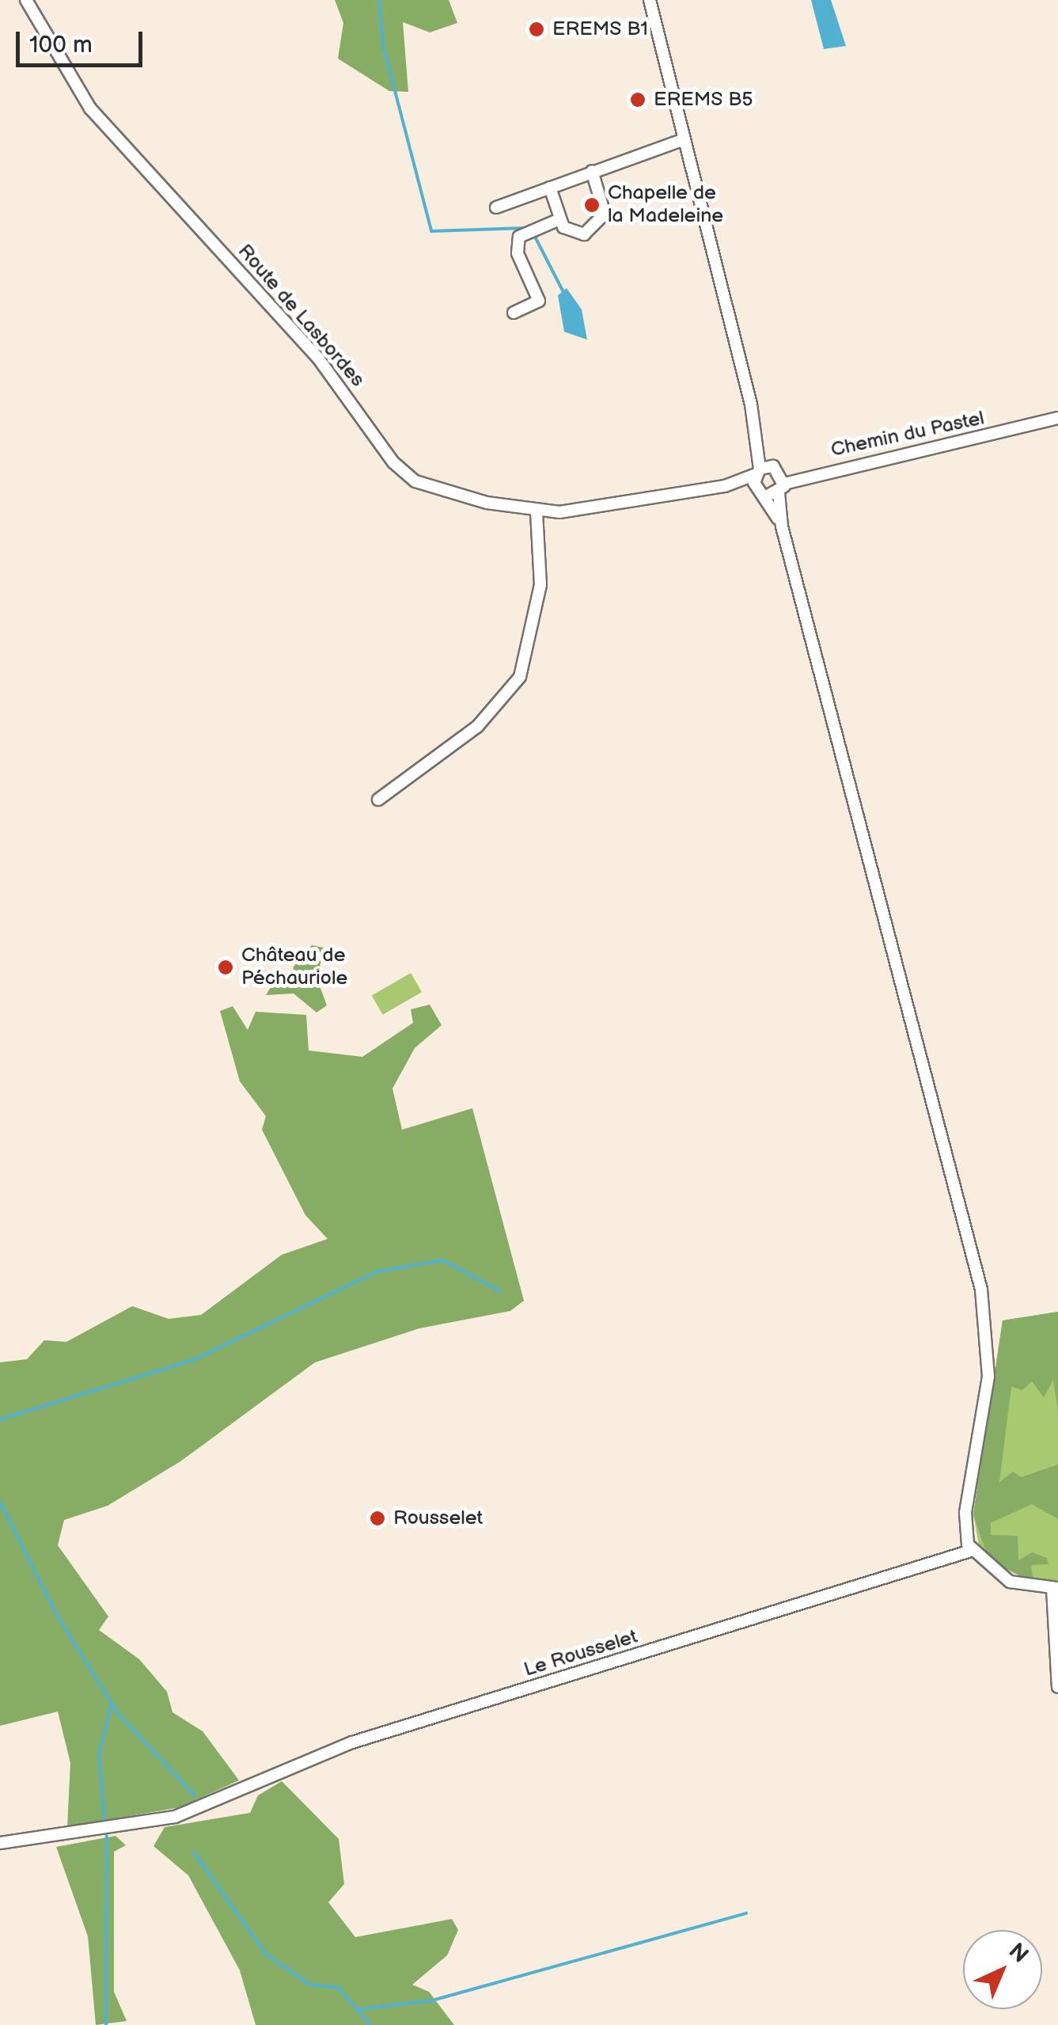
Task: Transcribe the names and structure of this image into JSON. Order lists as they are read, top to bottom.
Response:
{
  "streets": {
    "street": ["Route de Lasbordes", "Chemin du Pastel", "Le Rousselet"]
  },
  "crossings": [
    ["Route de Lasbordes", "Chemin du Pastel"]
  ],
  "places": [
    "EREMS B1",
    "EREMS B5",
    "Chapelle de la Madeleine",
    "Château de Péchauriole",
    "Rousselet"
  ],
  "scale_bar": "100 m",
  "north": "top right"
}
